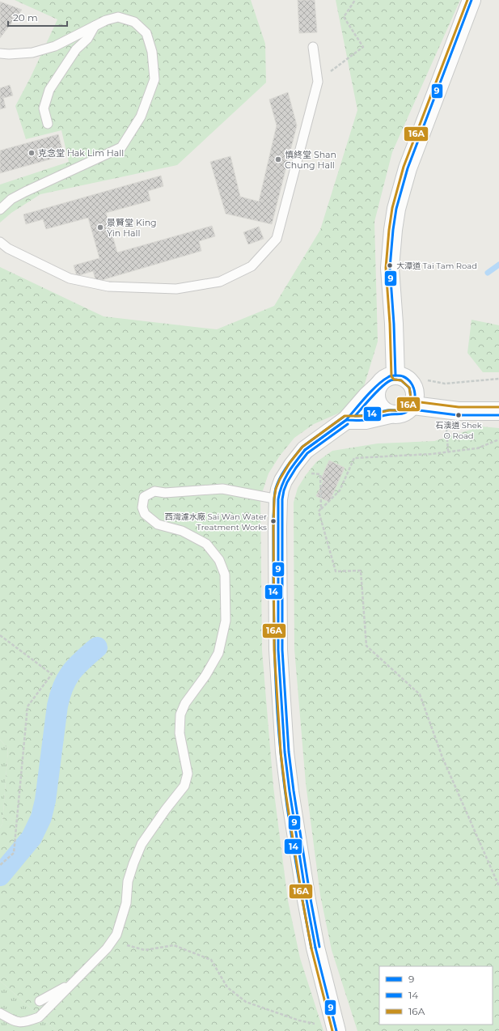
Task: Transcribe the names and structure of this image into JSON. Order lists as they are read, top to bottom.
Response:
{
  "places": [
    "克念堂 Hak Lim Hall",
    "慎終堂 Shan Chung Hall",
    "景賢堂 King Yin Hall",
    "大潭道 Tai Tam Road",
    "石澳道 Shek O Road",
    "西灣濾水廠 Sai Wan Water Treatment Works"
  ],
  "lines": ["transit line 9", "transit line 16A", "transit line 14"],
  "legend": ["9", "14", "16A"],
  "scale_bar": "20 m"
}
